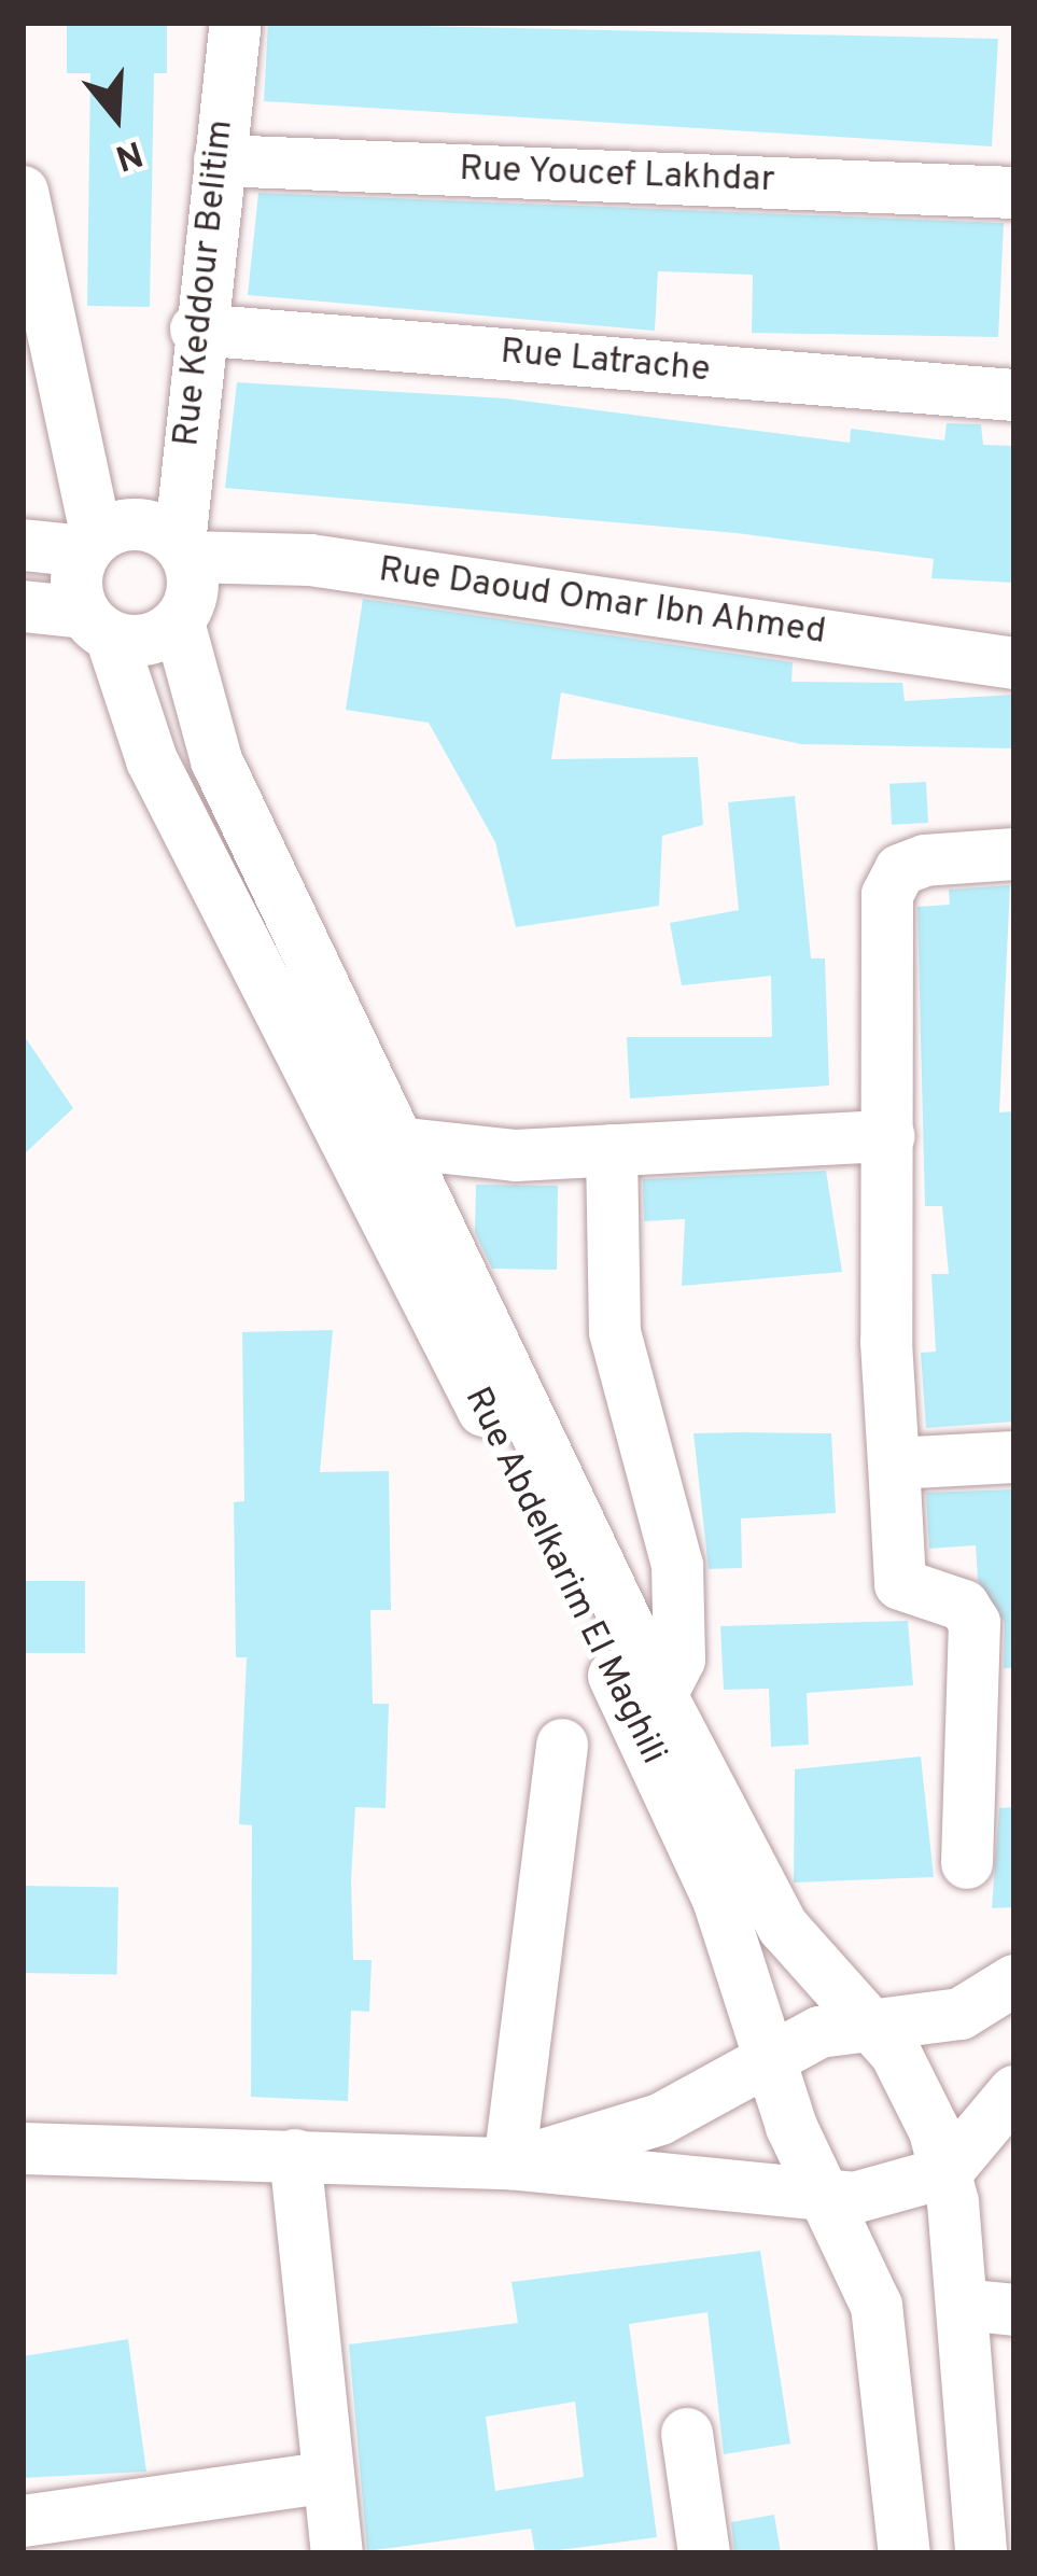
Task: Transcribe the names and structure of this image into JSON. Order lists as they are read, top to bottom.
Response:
{
  "streets": {
    "street": [
      "Rue Youcef Lakhdar",
      "Rue Keddour Belitim",
      "Rue Latrache",
      "Rue Daoud Omar Ibn Ahmed",
      "Rue Abdelkarim El Maghili"
    ]
  },
  "crossings": [
    ["Rue Youcef Lakhdar", "Rue Keddour Belitim"],
    ["Rue Keddour Belitim", "Rue Latrache"],
    ["Rue Keddour Belitim", "Rue Daoud Omar Ibn Ahmed"],
    ["Rue Keddour Belitim", "Rue Abdelkarim El Maghili"],
    ["Rue Daoud Omar Ibn Ahmed", "Rue Abdelkarim El Maghili"]
  ],
  "north": "bottom"
}
